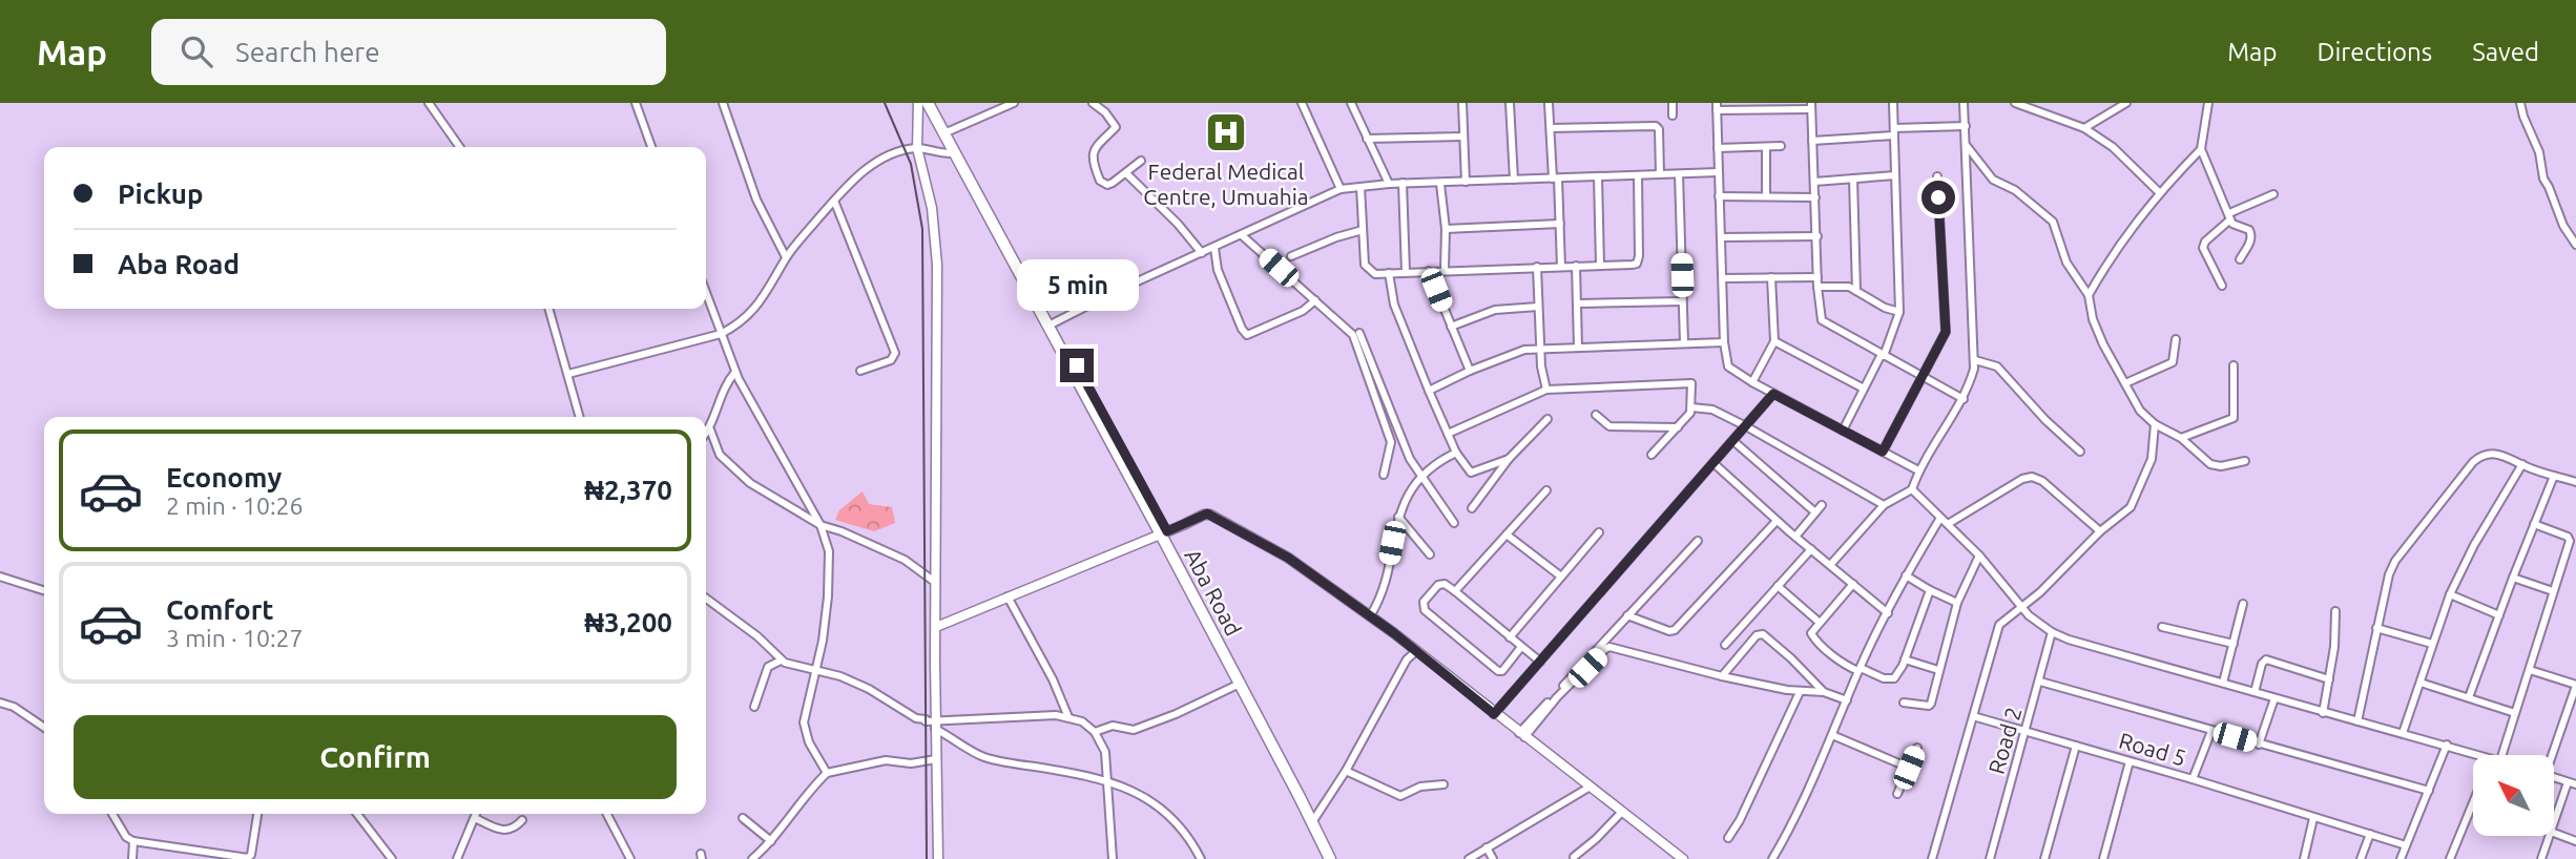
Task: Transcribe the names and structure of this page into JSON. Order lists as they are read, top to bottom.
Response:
{
  "streets": {
    "main road": ["Aba Road"],
    "street": ["Road 2", "Road 5"]
  },
  "crossings": [
    ["Road 2", "Road 5"]
  ],
  "places": {
    "hospital": ["Federal Medical Centre, Umuahia"]
  },
  "north": "top left",
  "page": {
    "header": "Map",
    "search": "Search here",
    "nav": ["Map", "Directions", "Saved"],
    "banner": ["Pickup", "Aba Road"],
    "bubble": "5 min",
    "list": [
      {
        "name": "Economy",
        "note": "2 min · 10:26",
        "value": "₦2,370"
      },
      {
        "name": "Comfort",
        "note": "3 min · 10:27",
        "value": "₦3,200"
      }
    ],
    "buttons": "Confirm"
  }
}
